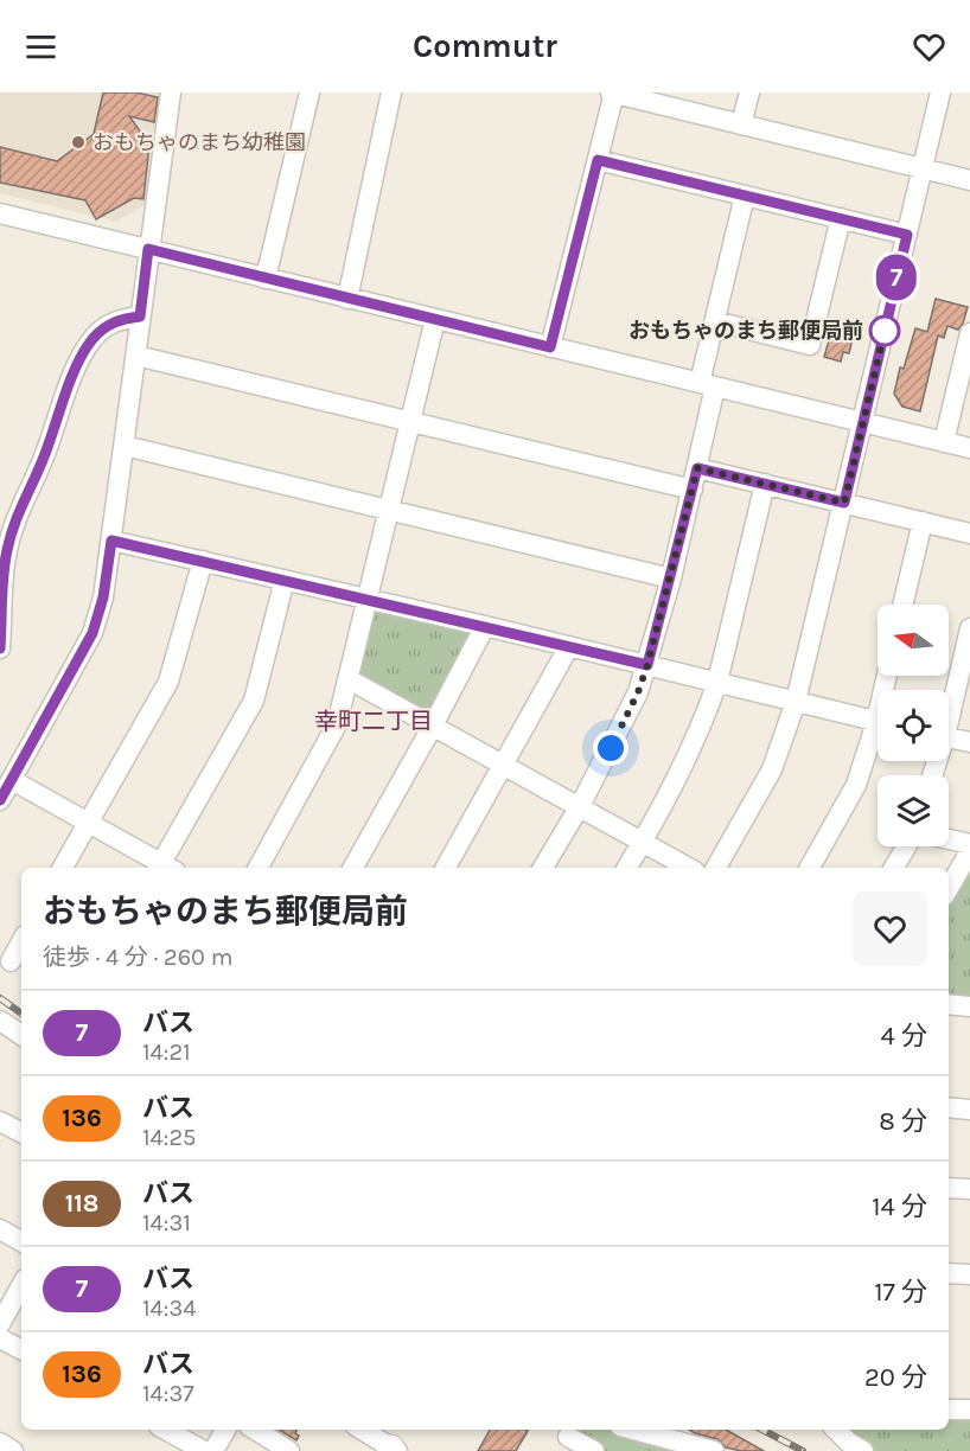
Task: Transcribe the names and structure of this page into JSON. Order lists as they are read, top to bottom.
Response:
{
  "districts": ["幸町二丁目"],
  "places": ["おもちゃのまち幼稚園", "おもちゃのまち郵便局前"],
  "lines": ["bus line 7"],
  "north": "left",
  "page": {
    "header": "Commutr",
    "on_map": "7",
    "heading": ["おもちゃのまち郵便局前", "徒歩 · 4 分 · 260 m"],
    "list": [
      {
        "mark": "7",
        "name": "バス",
        "note": "14:21",
        "value": "4 分"
      },
      {
        "mark": "136",
        "name": "バス",
        "note": "14:25",
        "value": "8 分"
      },
      {
        "mark": "118",
        "name": "バス",
        "note": "14:31",
        "value": "14 分"
      },
      {
        "mark": "7",
        "name": "バス",
        "note": "14:34",
        "value": "17 分"
      },
      {
        "mark": "136",
        "name": "バス",
        "note": "14:37",
        "value": "20 分"
      }
    ]
  }
}
